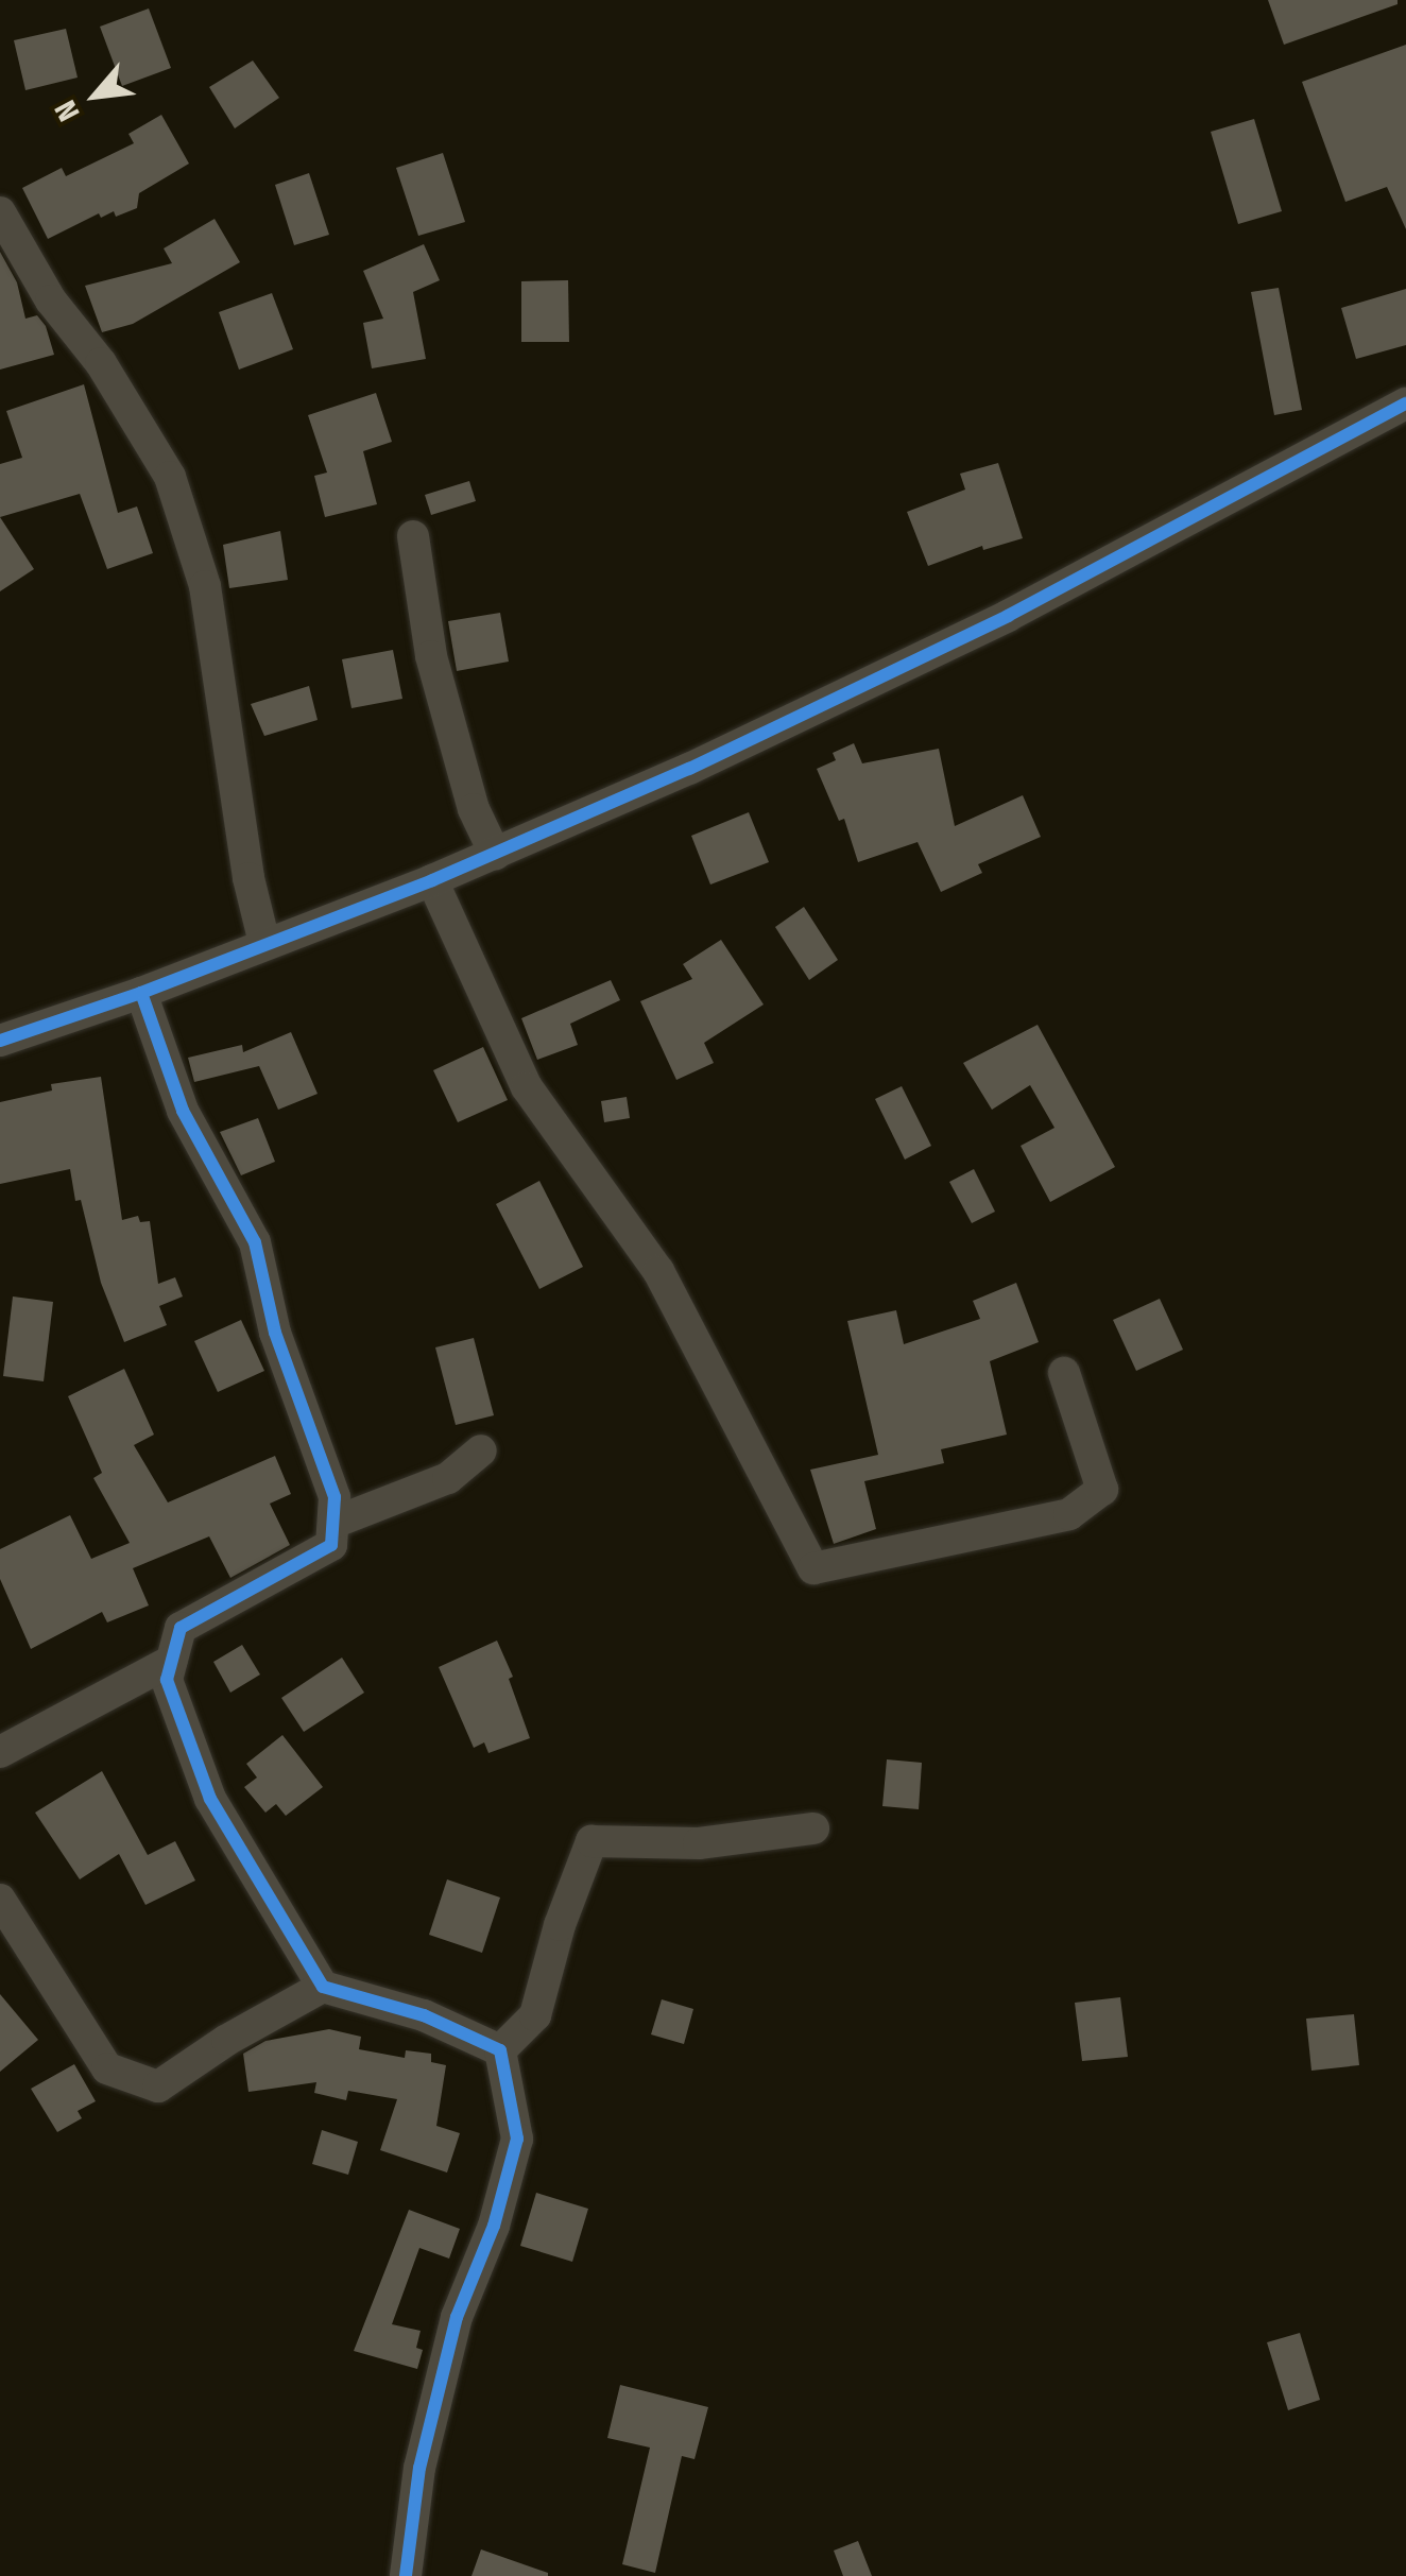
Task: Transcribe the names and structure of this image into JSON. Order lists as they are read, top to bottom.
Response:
{
  "north": "bottom left"
}
